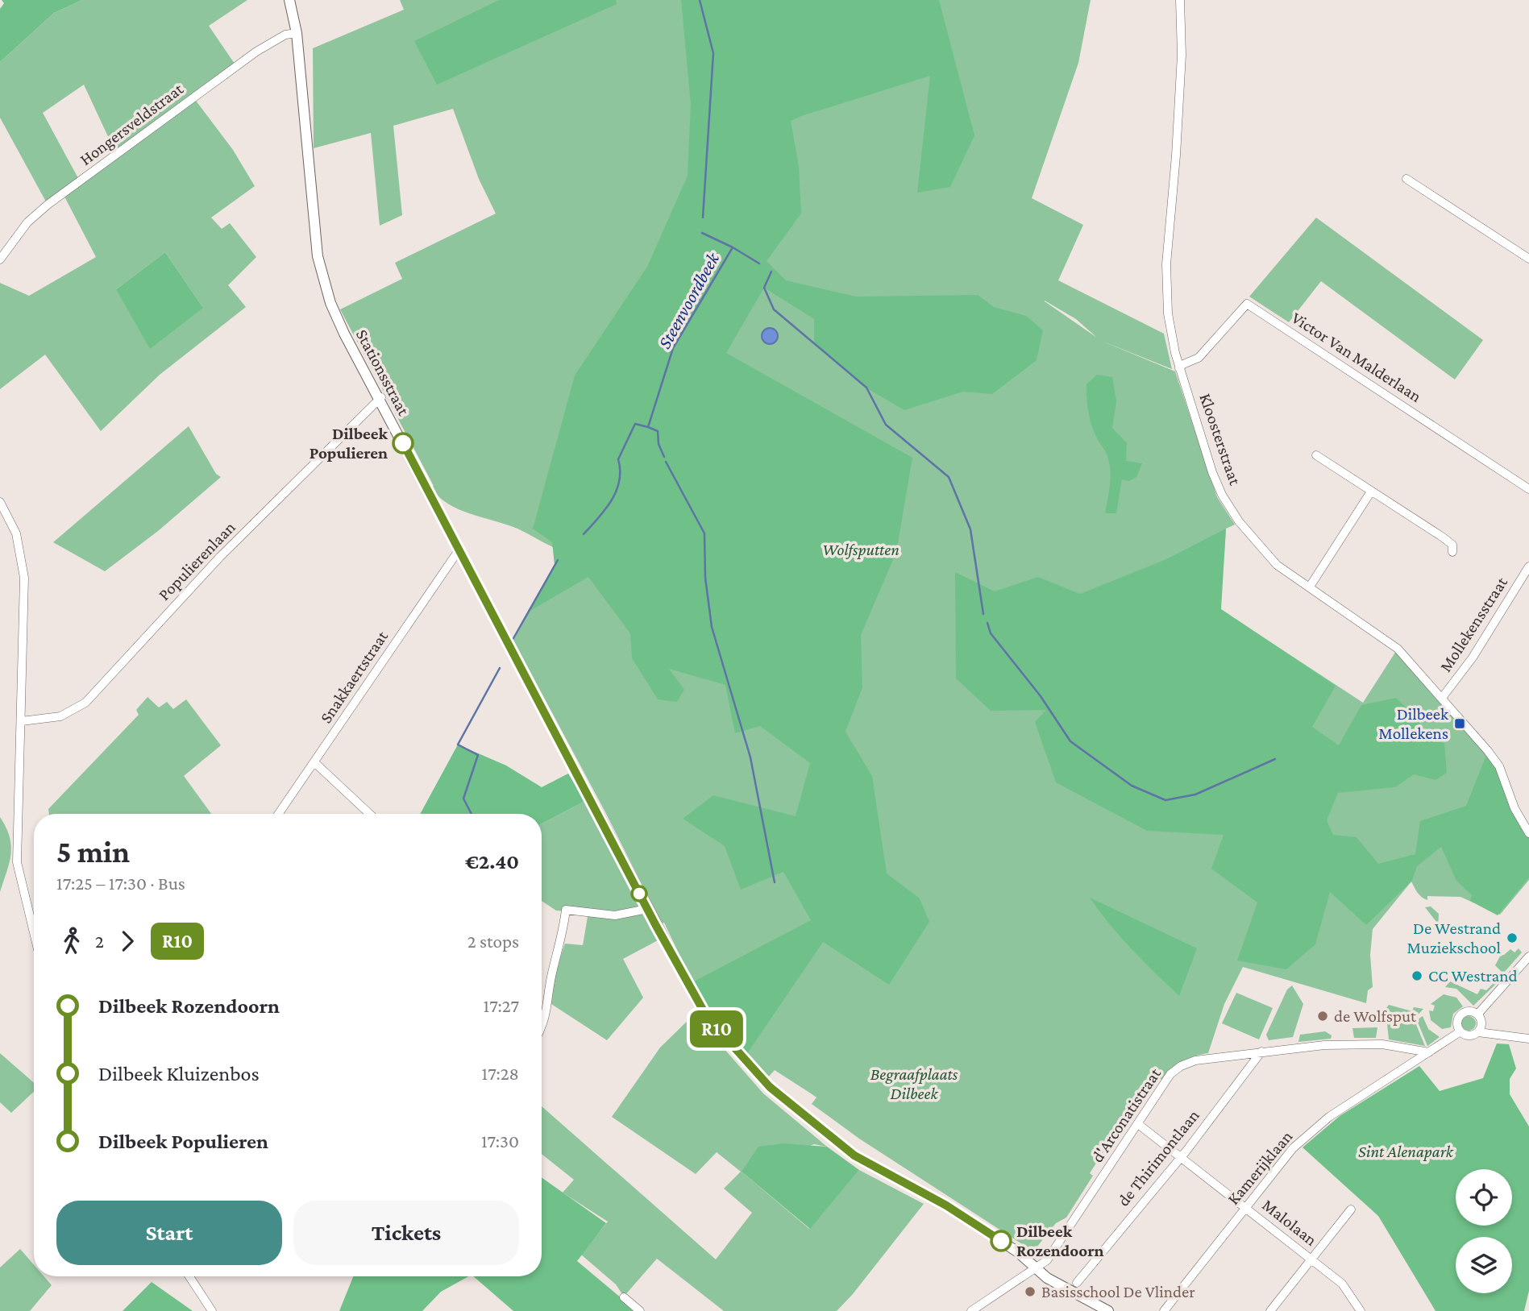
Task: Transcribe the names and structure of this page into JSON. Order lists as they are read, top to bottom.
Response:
{
  "streets": {
    "street": [
      "Hongersveldstraat",
      "Victor Van Malderlaan",
      "Stationsstraat",
      "Kloosterstraat",
      "Populierenlaan",
      "Mollekensstraat",
      "Snakkaertstraat",
      "d'Arconatistraat",
      "de Thirimontlaan",
      "Kamerijklaan",
      "Malolaan"
    ]
  },
  "crossings": [
    ["Hongersveldstraat", "Stationsstraat"],
    ["Victor Van Malderlaan", "Kloosterstraat"],
    ["Stationsstraat", "Populierenlaan"],
    ["Stationsstraat", "Snakkaertstraat"],
    ["Stationsstraat", "d'Arconatistraat"],
    ["Kloosterstraat", "Mollekensstraat"],
    ["d'Arconatistraat", "de Thirimontlaan"],
    ["d'Arconatistraat", "Kamerijklaan"],
    ["d'Arconatistraat", "Malolaan"],
    ["de Thirimontlaan", "Malolaan"],
    ["Kamerijklaan", "Malolaan"]
  ],
  "water": ["Steenvoordbeek"],
  "parks": ["Wolfsputten", "Begraafplaats Dilbeek", "Sint Alenapark"],
  "places": {
    "other": [
      "Dilbeek Populieren",
      "De Westrand Muziekschool",
      "CC Westrand",
      "de Wolfsput",
      "Dilbeek Rozendoorn",
      "Basisschool De Vlinder"
    ],
    "transit": ["Dilbeek Mollekens"]
  },
  "lines": ["bus line R10"],
  "page": {
    "on_map": "R10",
    "heading": ["5 min", "17:25 – 17:30 · Bus", "€2.40"],
    "legs": ["2", "R10", "2 stops"],
    "list": [
      {
        "name": "Dilbeek Rozendoorn",
        "value": "17:27"
      },
      {
        "name": "Dilbeek Kluizenbos",
        "value": "17:28"
      },
      {
        "name": "Dilbeek Populieren",
        "value": "17:30"
      }
    ],
    "buttons": ["Start", "Tickets"]
  }
}
